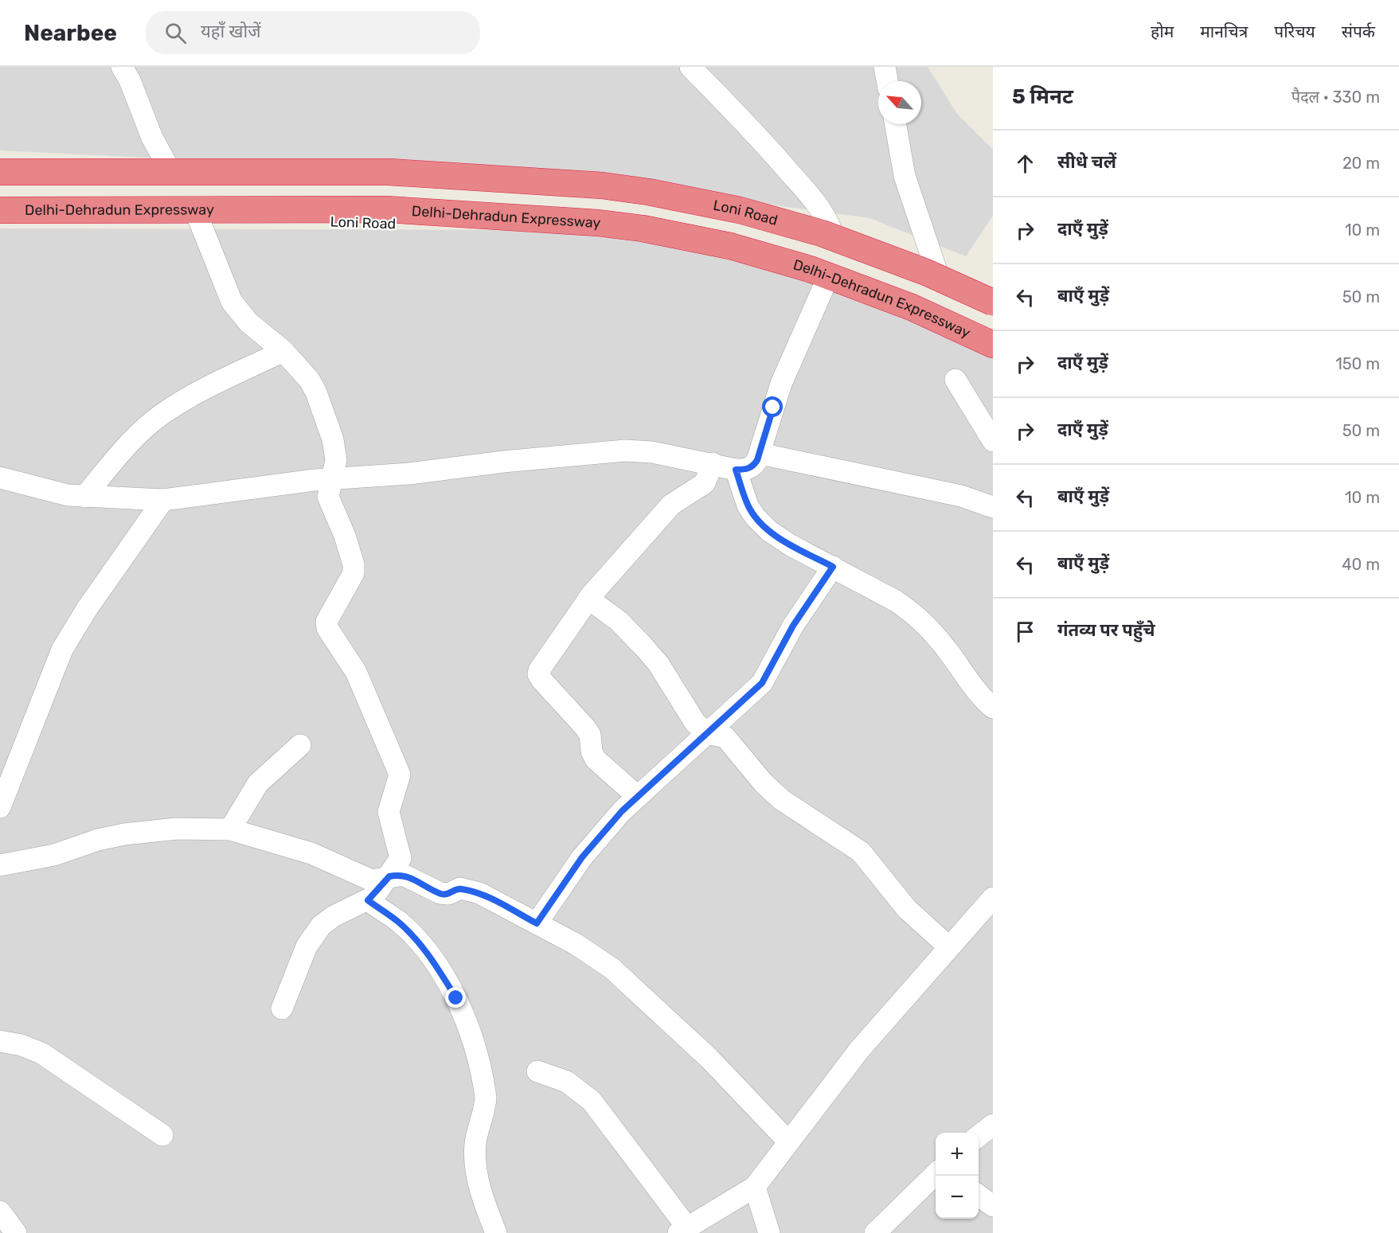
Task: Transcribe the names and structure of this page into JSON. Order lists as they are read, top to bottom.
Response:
{
  "streets": {
    "highway": ["Delhi-Dehradun Expressway", "Loni Road"]
  },
  "north": "top left",
  "page": {
    "header": "Nearbee",
    "search": "यहाँ खोजें",
    "nav": [
      "होम",
      "मानचित्र",
      "परिचय",
      "संपर्क"
    ],
    "heading": ["5 मिनट", "पैदल · 330 m"],
    "list": [
      ["सीधे चलें", "20 m"],
      ["दाएँ मुड़ें", "10 m"],
      ["बाएँ मुड़ें", "50 m"],
      ["दाएँ मुड़ें", "150 m"],
      ["दाएँ मुड़ें", "50 m"],
      ["बाएँ मुड़ें", "10 m"],
      ["बाएँ मुड़ें", "40 m"],
      "गंतव्य पर पहुँचे"
    ],
    "map_buttons": ["+", "−"]
  }
}
